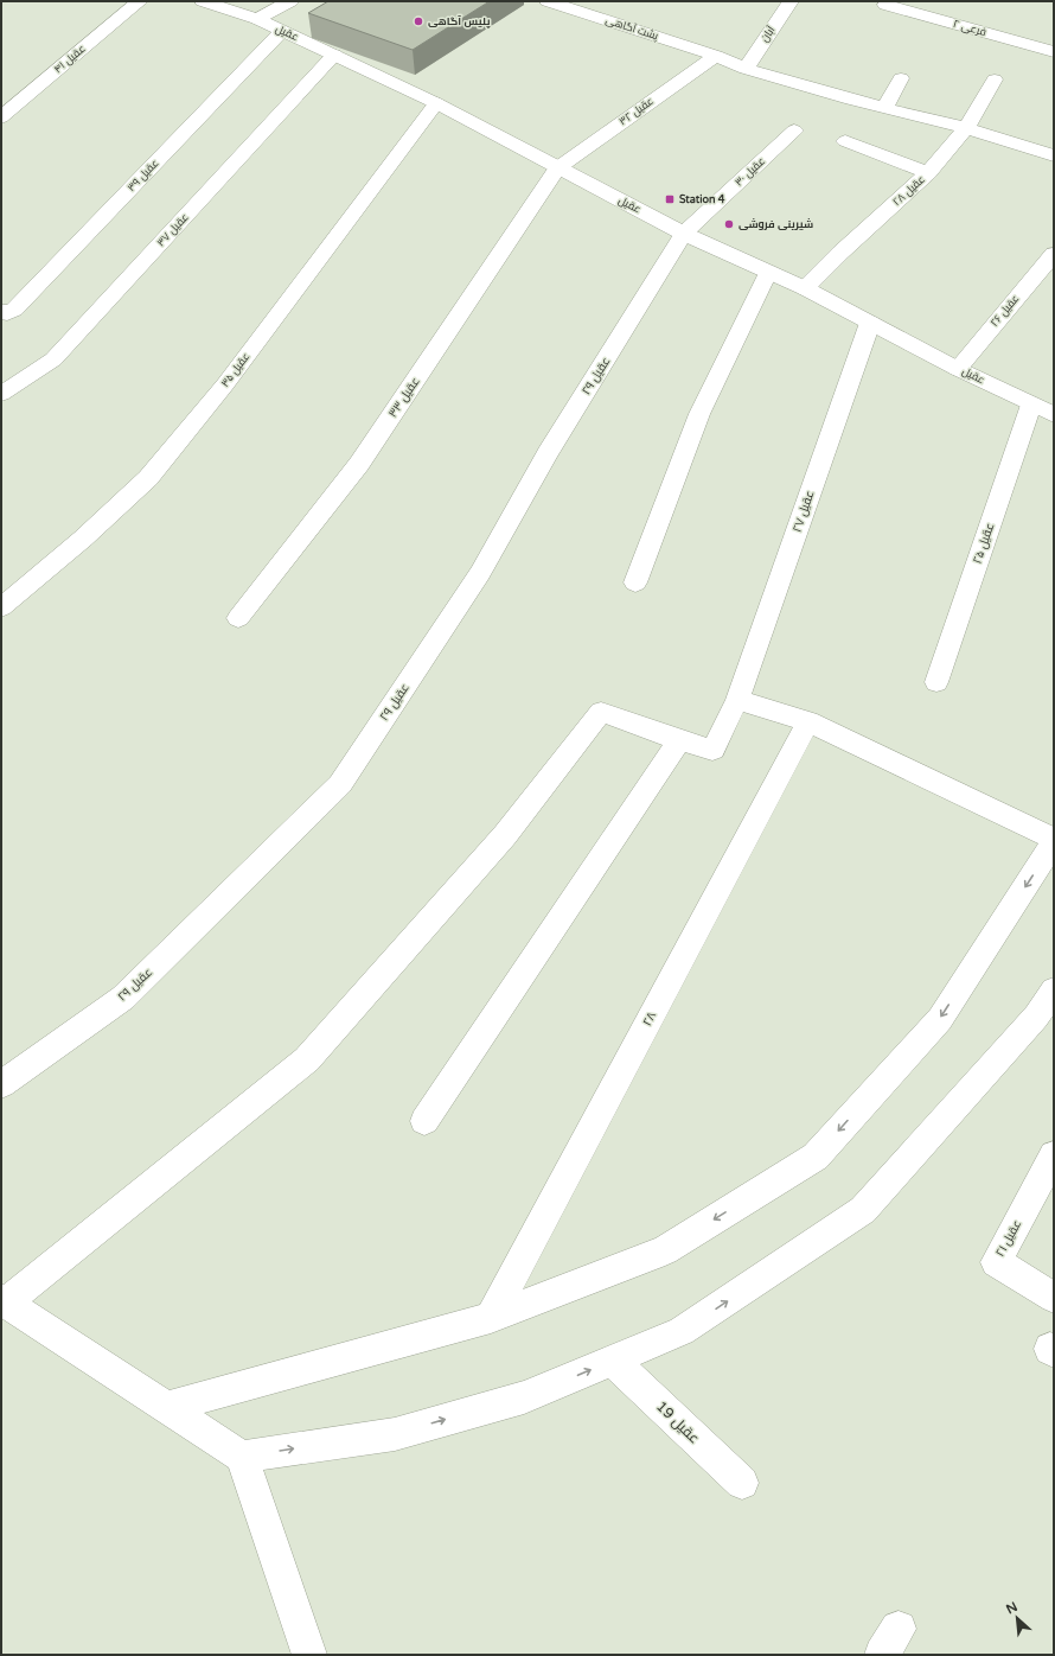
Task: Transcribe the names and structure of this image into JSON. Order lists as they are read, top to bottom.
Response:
{
  "streets": {
    "street": [
      "پشت آگاهی",
      "فرعی ۲",
      "عقیل",
      "آبان",
      "عقیل ۴۱",
      "عقیل ۳۲",
      "عقیل ۳۰",
      "عقیل ۳۹",
      "۲۸ عقیل",
      "عقیل ۳۷",
      "عقیل ۲۶",
      "عقیل ۳۵",
      "عقیل ۲۹",
      "عقیل ۳۳",
      "عقیل ۲۷",
      "عقیل ۲۵",
      "۲۸",
      "عقیل ۲۱",
      "عقیل 19"
    ]
  },
  "crossings": [
    ["پشت آگاهی", "آبان"],
    ["پشت آگاهی", "عقیل ۳۲"],
    ["پشت آگاهی", "۲۸ عقیل"],
    ["عقیل", "عقیل ۳۲"],
    ["عقیل", "عقیل ۳۰"],
    ["عقیل", "عقیل ۳۹"],
    ["عقیل", "۲۸ عقیل"],
    ["عقیل", "عقیل ۳۷"],
    ["عقیل", "عقیل ۲۶"],
    ["عقیل", "عقیل ۳۵"],
    ["عقیل", "عقیل ۲۹"],
    ["عقیل", "عقیل ۳۳"],
    ["عقیل", "عقیل ۲۷"],
    ["عقیل", "عقیل ۲۵"],
    ["عقیل ۳۲", "عقیل ۳۳"],
    ["عقیل ۳۰", "عقیل ۲۹"]
  ],
  "places": {
    "other": ["پلیس آگاهی", "شیرینی فروشی"],
    "transit": ["Station 4"]
  },
  "north": "top left"
}
